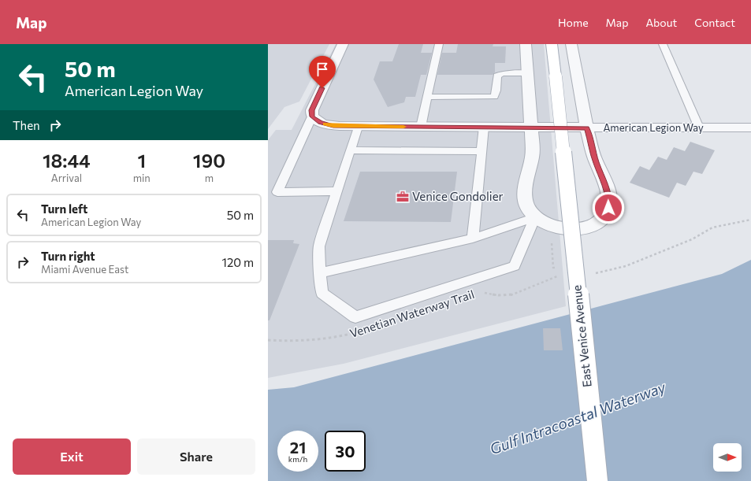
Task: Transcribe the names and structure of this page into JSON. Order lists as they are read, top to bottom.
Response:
{
  "streets": {
    "main road": ["East Venice Avenue"],
    "street": ["American Legion Way"],
    "path": ["Venetian Waterway Trail"]
  },
  "water": ["Gulf Intracoastal Waterway"],
  "places": {
    "office": ["Venice Gondolier"]
  },
  "north": "right",
  "page": {
    "header": "Map",
    "nav": [
      "Home",
      "Map",
      "About",
      "Contact"
    ],
    "turn": ["50 m", "American Legion Way"],
    "then": "Then",
    "eta": [
      "18:44",
      "Arrival",
      "1",
      "min",
      "190",
      "m"
    ],
    "list": [
      {
        "name": "Turn left",
        "note": "American Legion Way",
        "value": "50 m"
      },
      {
        "name": "Turn right",
        "note": "Miami Avenue East",
        "value": "120 m"
      }
    ],
    "speed": "21 km/h",
    "limit": "30",
    "buttons": ["Exit", "Share"]
  }
}
